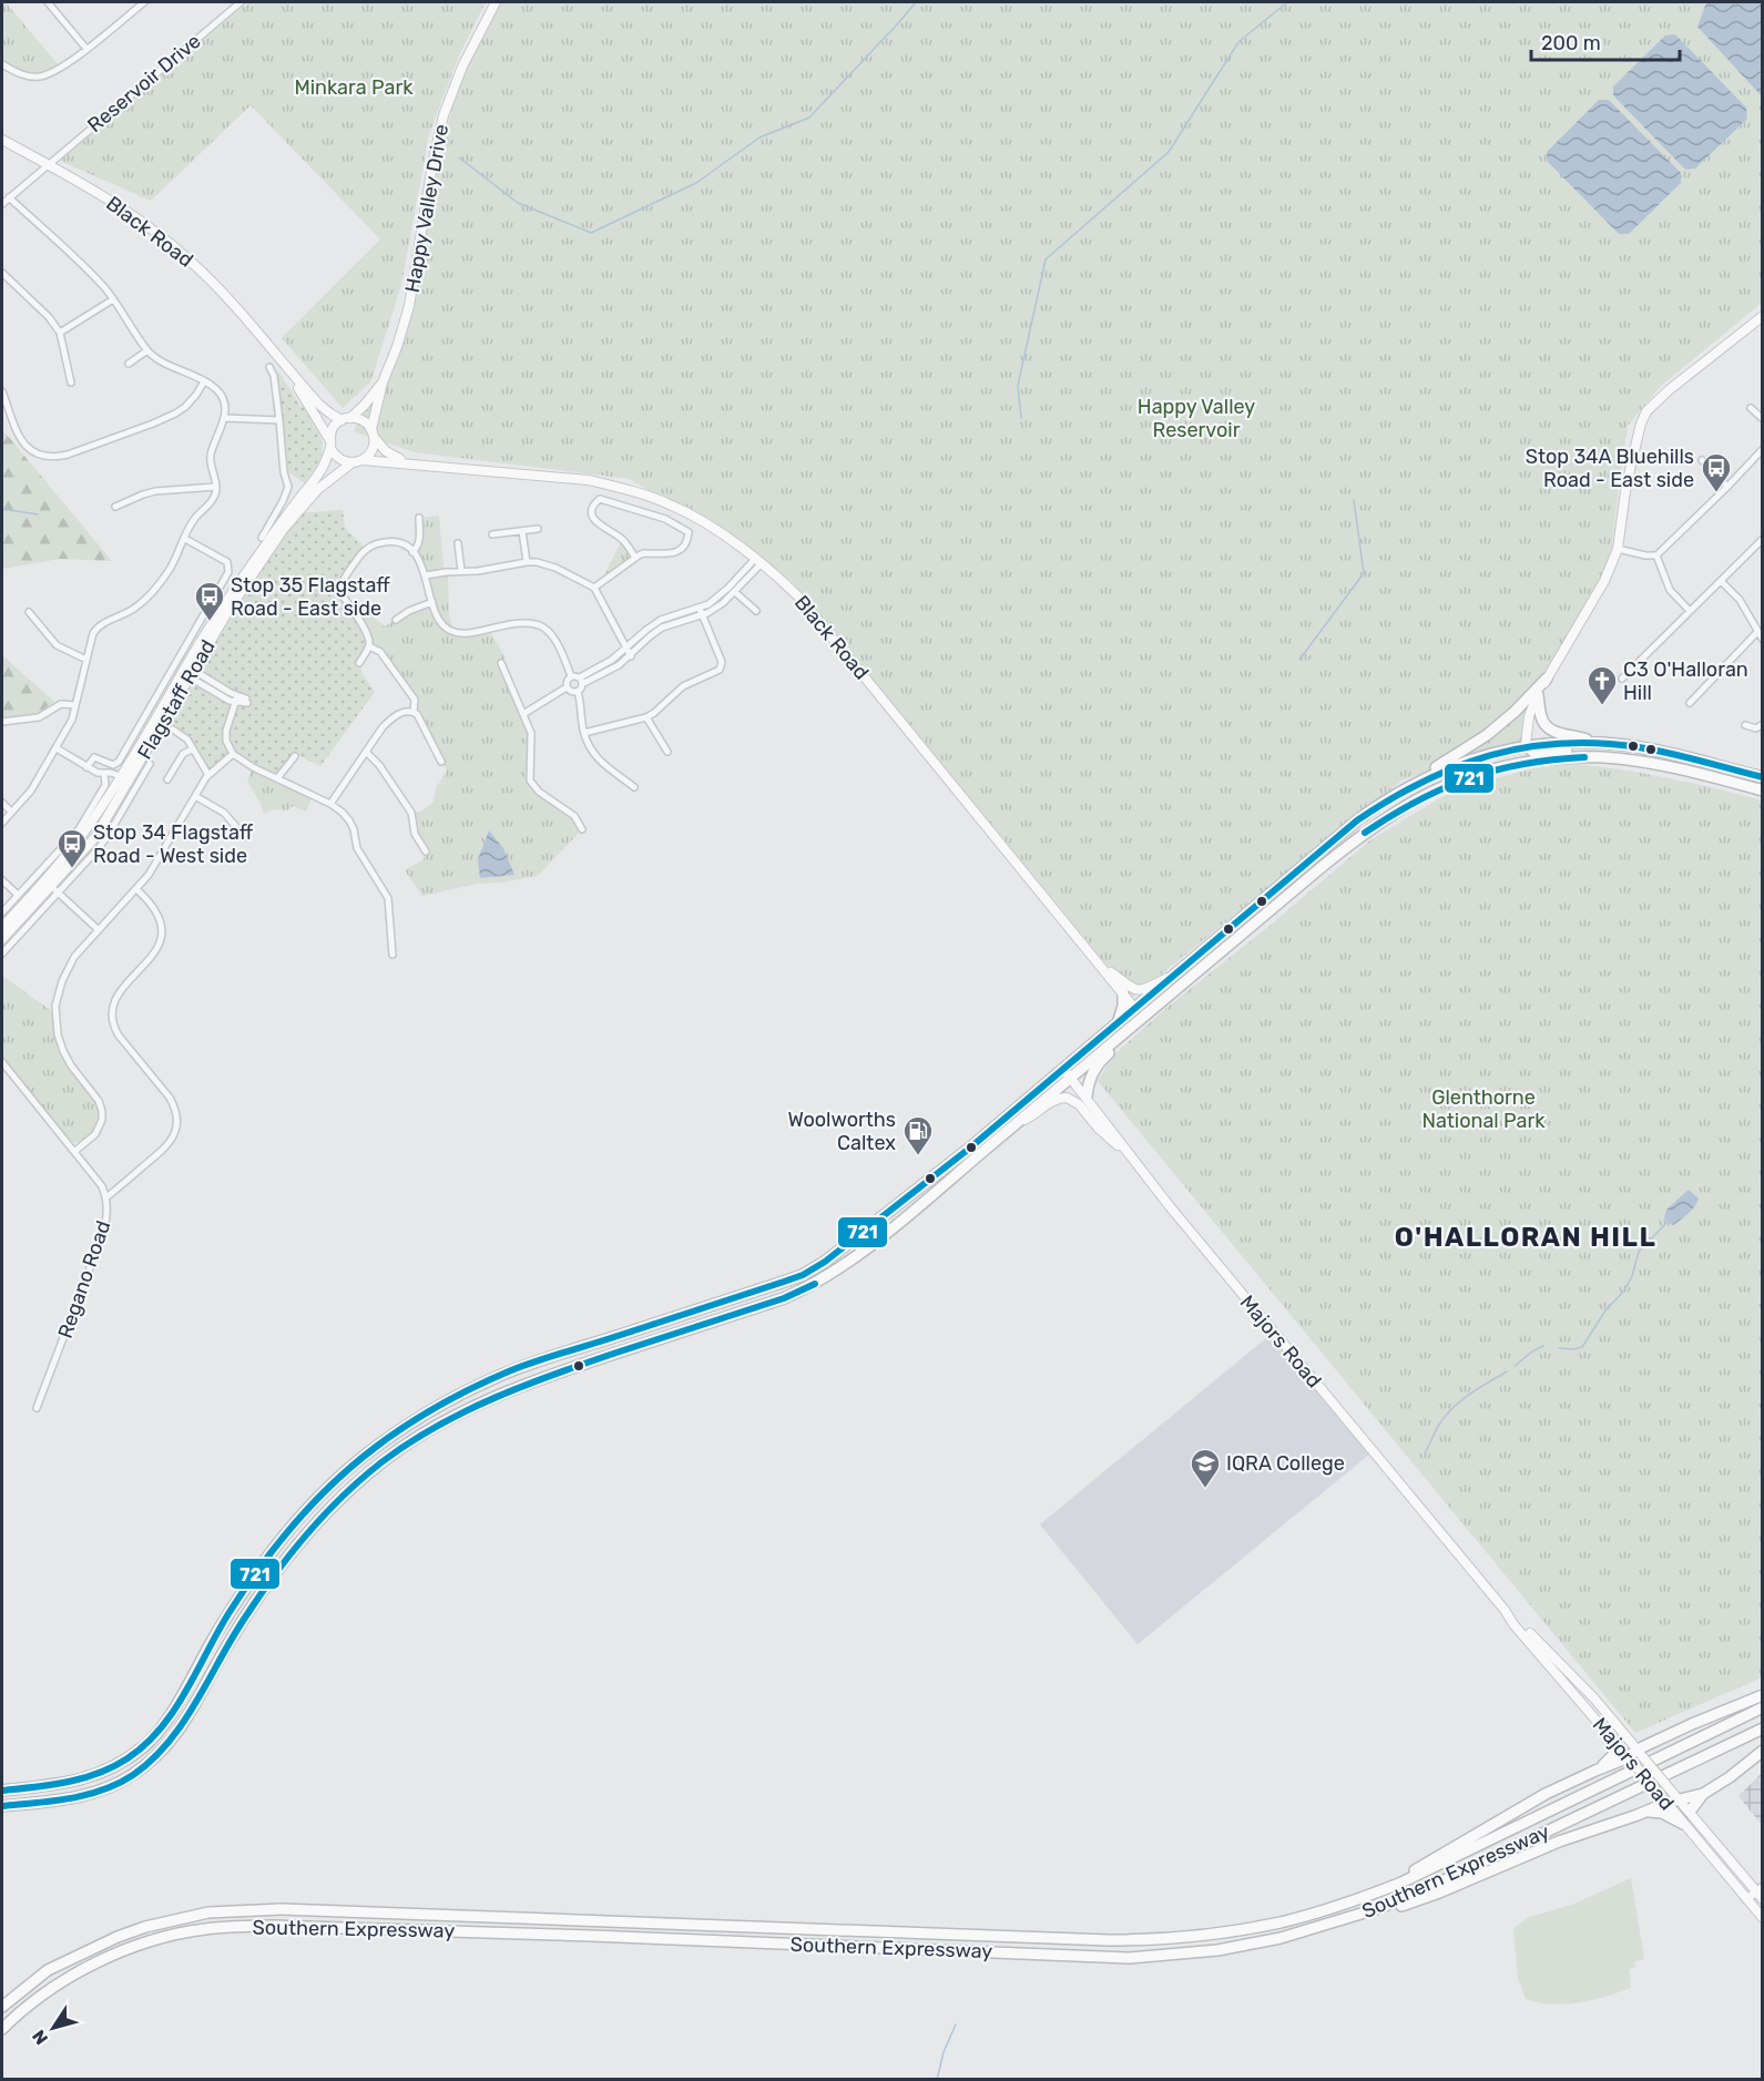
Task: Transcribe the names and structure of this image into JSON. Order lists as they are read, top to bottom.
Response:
{
  "streets": {
    "highway": ["Southern Expressway"],
    "main road": [
      "Happy Valley Drive",
      "Black Road",
      "Flagstaff Road",
      "Majors Road"
    ],
    "street": ["Reservoir Drive", "Regano Road"]
  },
  "crossings": [
    ["Reservoir Drive", "Black Road"],
    ["Happy Valley Drive", "Black Road"],
    ["Happy Valley Drive", "Flagstaff Road"],
    ["Black Road", "Flagstaff Road"]
  ],
  "districts": ["O'HALLORAN HILL"],
  "parks": ["Minkara Park", "Happy Valley Reservoir", "Glenthorne National Park"],
  "places": {
    "bus stop": ["Stop 34A Bluehills Road - East side", "Stop 35 Flagstaff Road - East side", "Stop 34 Flagstaff Road - West side"],
    "church": ["C3 O'Halloran Hill"],
    "fuel station": ["Woolworths Caltex"],
    "school or university": ["IQRA College"]
  },
  "lines": ["transit line 721"],
  "scale_bar": "200 m",
  "north": "bottom left"
}
